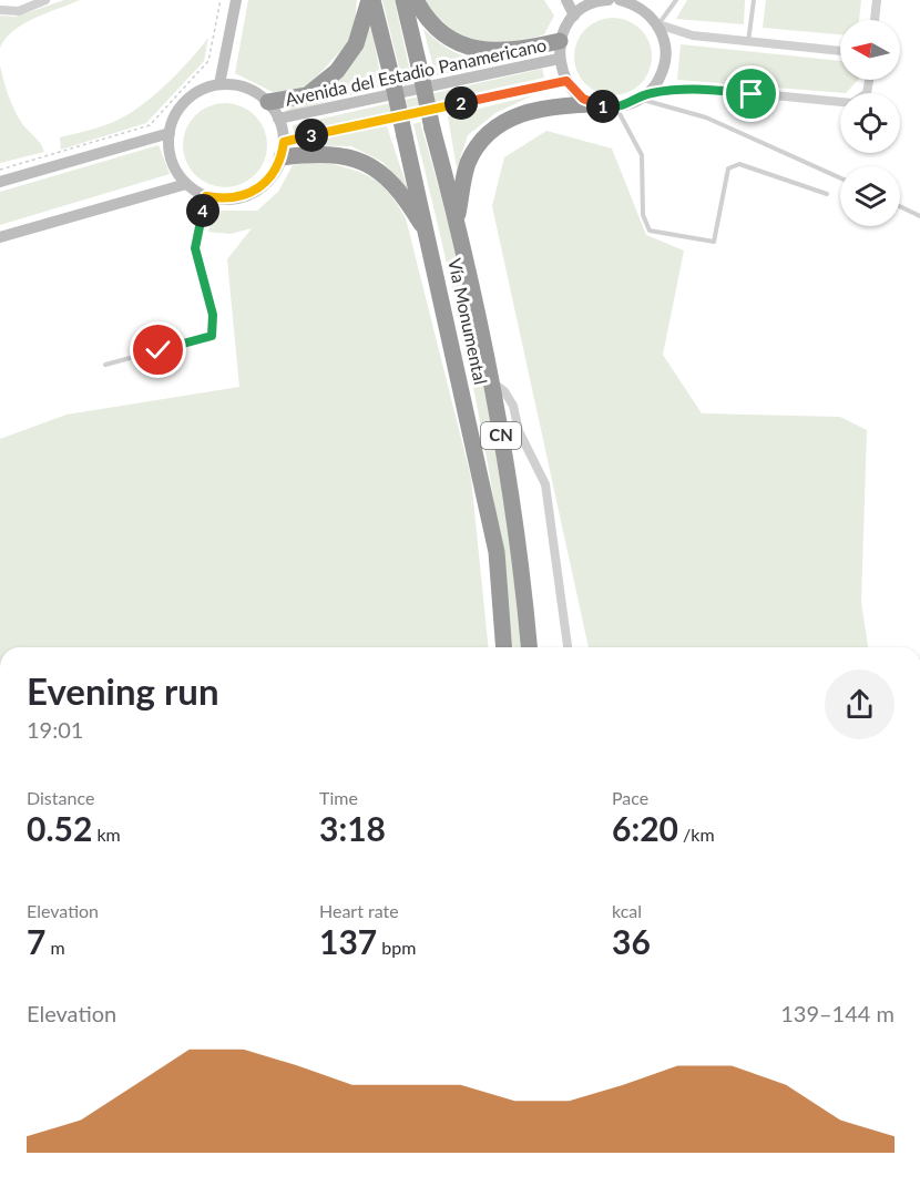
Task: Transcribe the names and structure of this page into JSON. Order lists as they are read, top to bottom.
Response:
{
  "streets": {
    "highway": ["Vía Monumental", "CN"],
    "street": ["Avenida del Estadio Panamericano"]
  },
  "north": "left",
  "page": {
    "pins": [
      "2",
      "1",
      "3",
      "4"
    ],
    "heading": ["Evening run", "19:01"],
    "stats": [
      ["Distance", "0.52 km"],
      ["Time", "3:18"],
      ["Pace", "6:20 /km"],
      ["Elevation", "7 m"],
      ["Heart rate", "137 bpm"],
      ["kcal", "36"]
    ],
    "chart": ["Elevation", "139–144 m"]
  }
}
